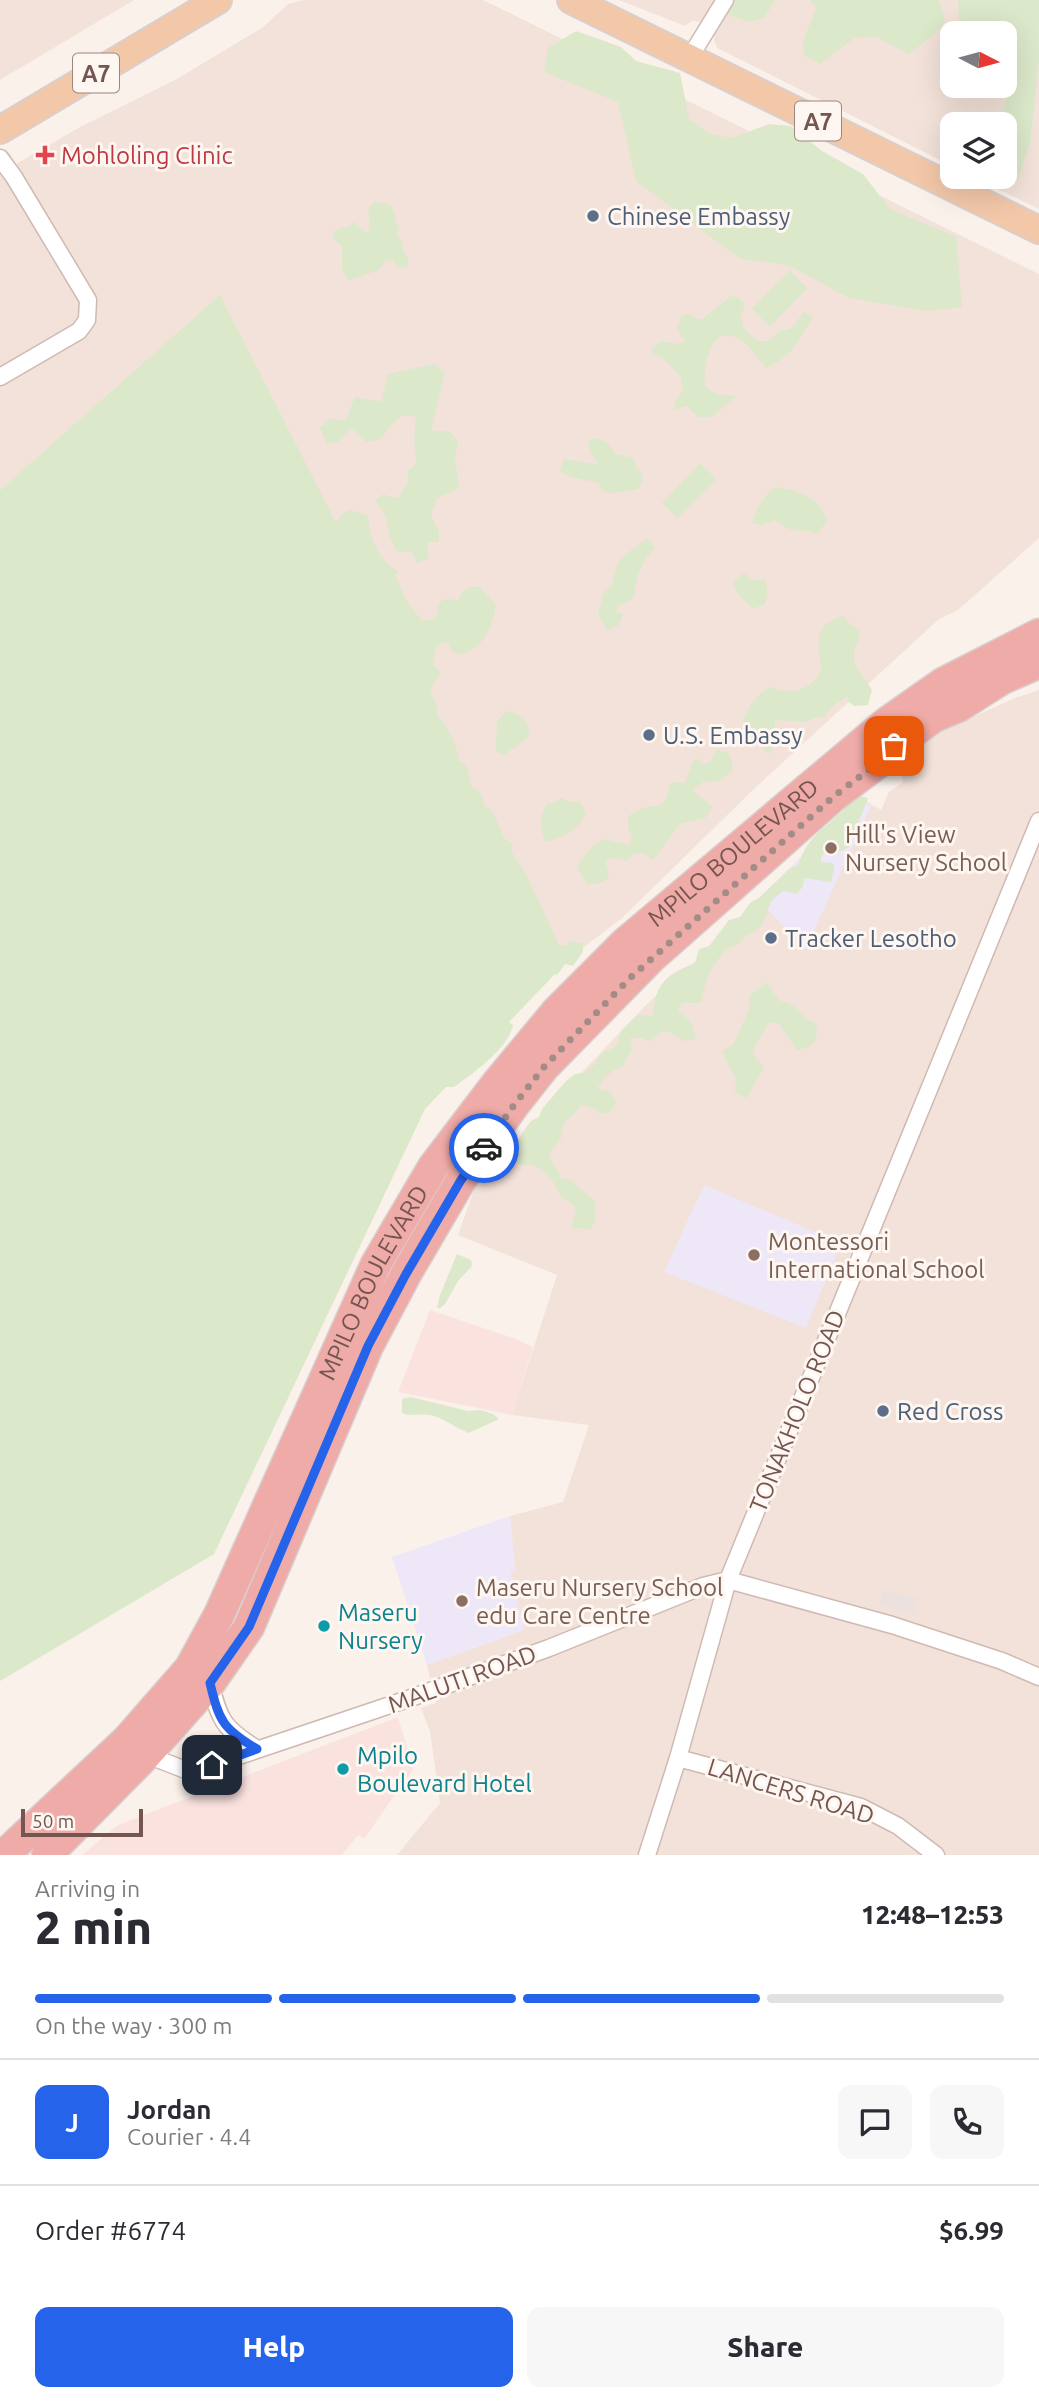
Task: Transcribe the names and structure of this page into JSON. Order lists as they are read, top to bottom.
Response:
{
  "streets": {
    "highway": ["MPILO BOULEVARD"],
    "main road": ["A7"],
    "street": ["TONAKHOLO ROAD", "MALUTI ROAD", "LANCERS ROAD"]
  },
  "crossings": [
    ["MPILO BOULEVARD", "MALUTI ROAD"],
    ["TONAKHOLO ROAD", "MALUTI ROAD"],
    ["TONAKHOLO ROAD", "LANCERS ROAD"]
  ],
  "places": {
    "health": ["Mohloling Clinic"],
    "other": [
      "Chinese Embassy",
      "U.S. Embassy",
      "Hill's View Nursery School",
      "Tracker Lesotho",
      "Montessori International School",
      "Red Cross",
      "Maseru Nursery School edu Care Centre",
      "Maseru Nursery",
      "Mpilo Boulevard Hotel"
    ]
  },
  "scale_bar": "50 m",
  "north": "right",
  "page": {
    "scale": "50 m",
    "heading": ["2 min", "Arriving in", "12:48–12:53"],
    "panel": [
      "Jordan",
      "Courier · 4.4",
      "Order #6774",
      "$6.99"
    ],
    "bar": "On the way · 300 m",
    "round": "J",
    "buttons": ["Help", "Share"]
  }
}
